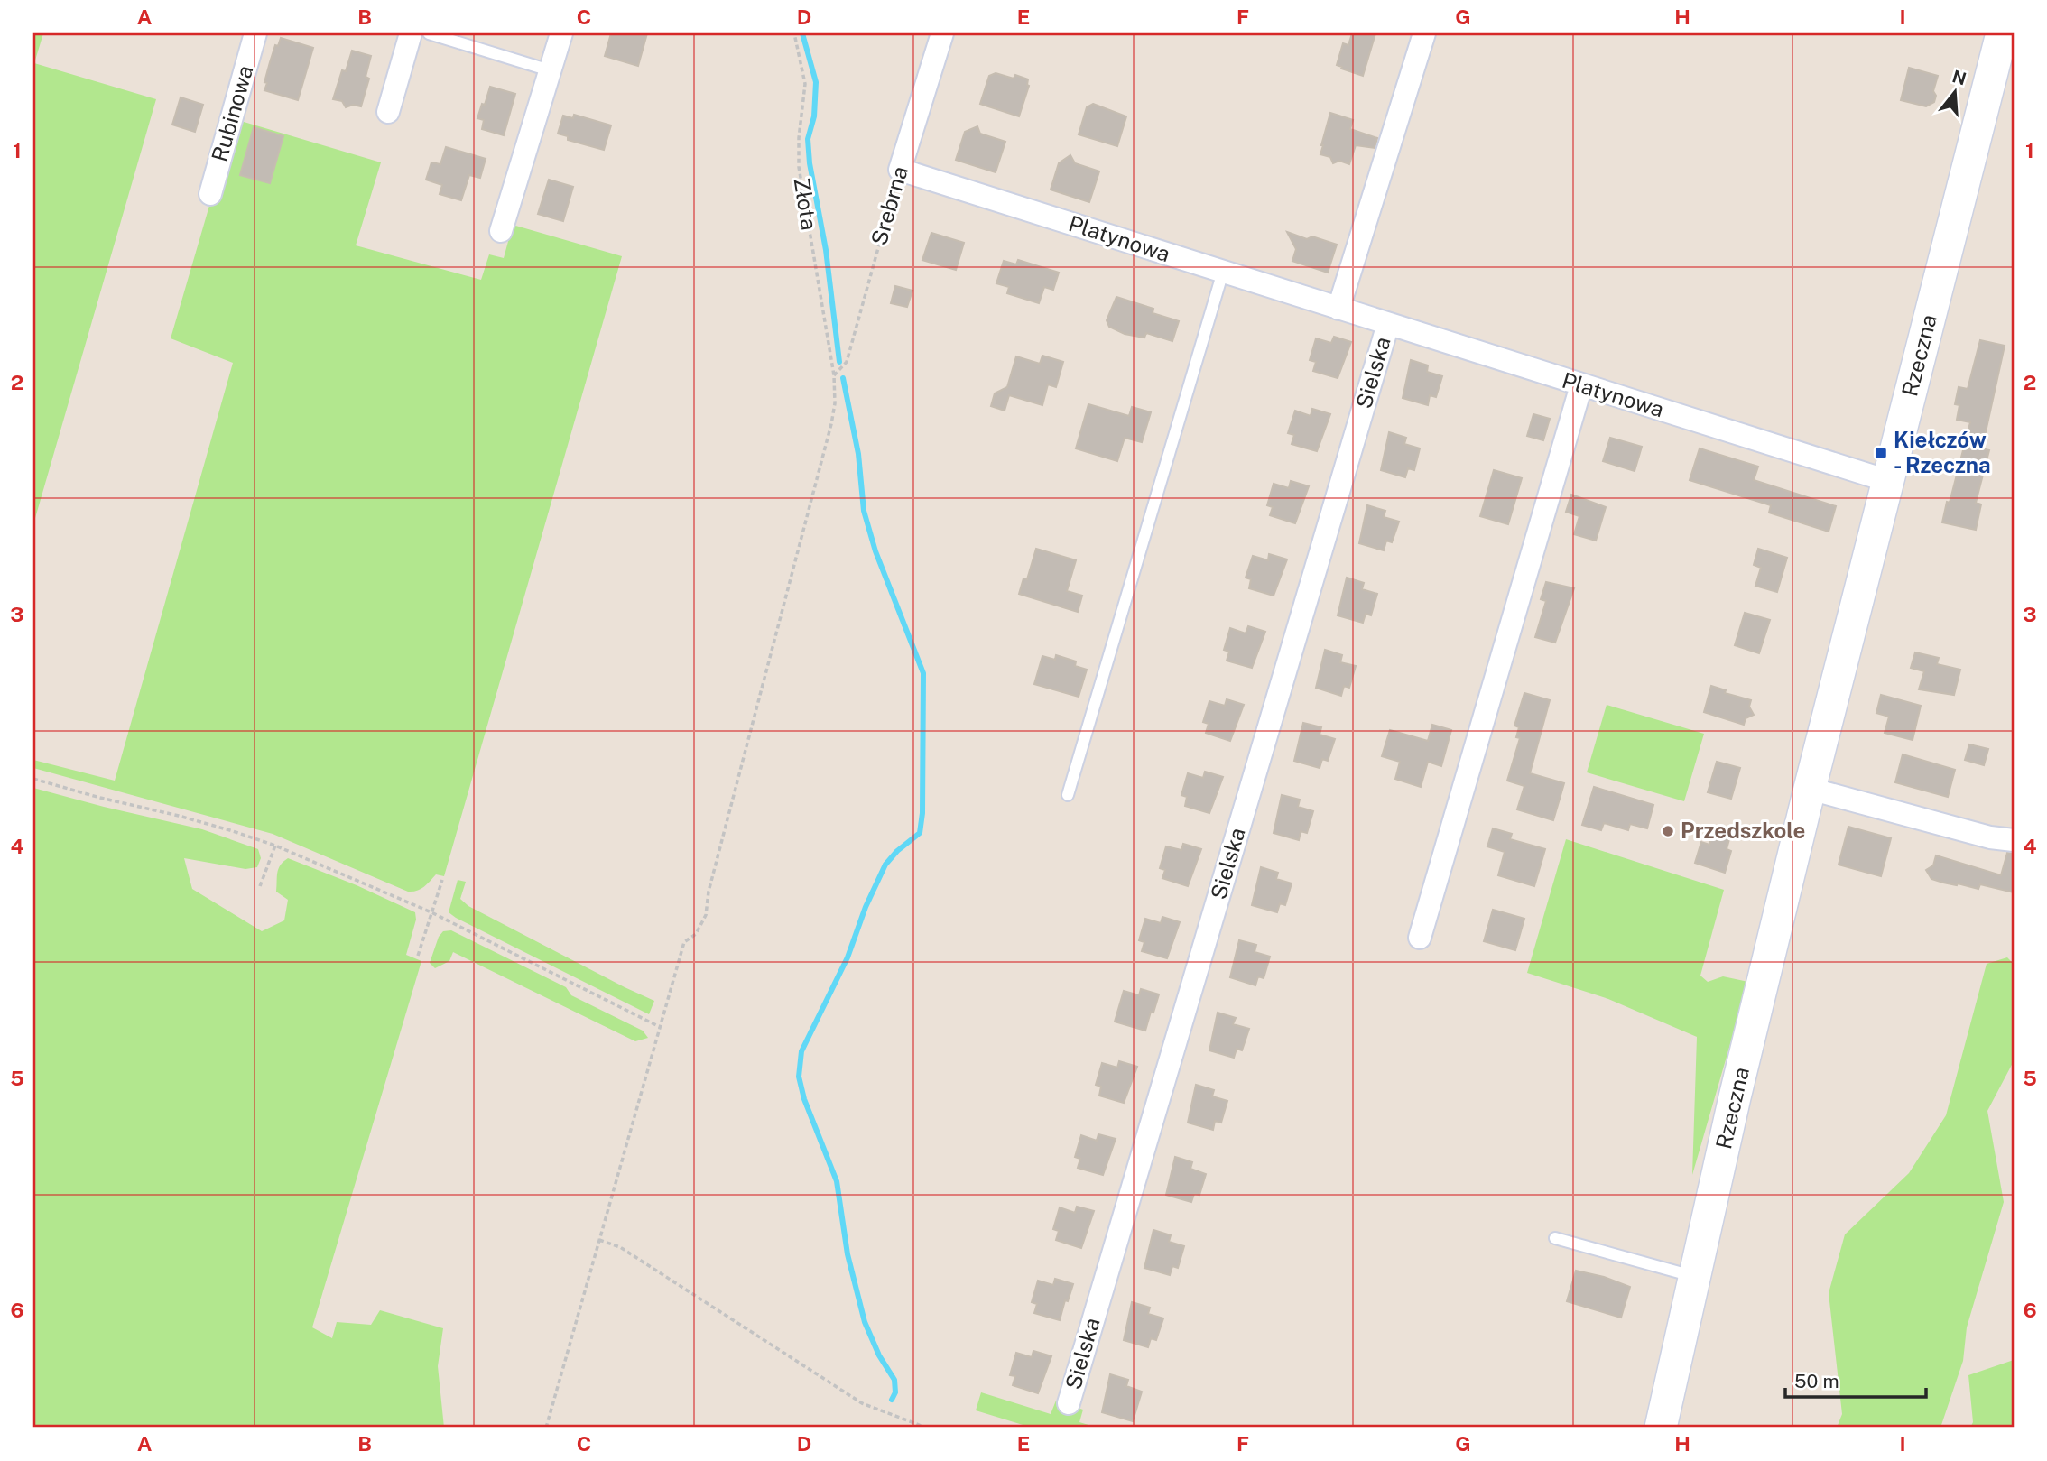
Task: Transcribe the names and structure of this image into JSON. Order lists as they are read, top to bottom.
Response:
{
  "streets": {
    "street": [
      "Rubinowa",
      "Srebrna",
      "Platynowa",
      "Rzeczna",
      "Sielska"
    ],
    "path": ["Złota"]
  },
  "crossings": [
    ["Złota", "Srebrna"],
    ["Srebrna", "Platynowa"],
    ["Platynowa", "Rzeczna"],
    ["Platynowa", "Sielska"]
  ],
  "places": {
    "transit": ["Kiełczów - Rzeczna"],
    "other": ["Przedszkole"]
  },
  "scale_bar": "50 m",
  "north": "top",
  "grid": {
    "columns": [
      "A",
      "B",
      "C",
      "D",
      "E",
      "F",
      "G",
      "H",
      "I"
    ],
    "rows": [
      "1",
      "2",
      "3",
      "4",
      "5",
      "6"
    ]
  }
}
